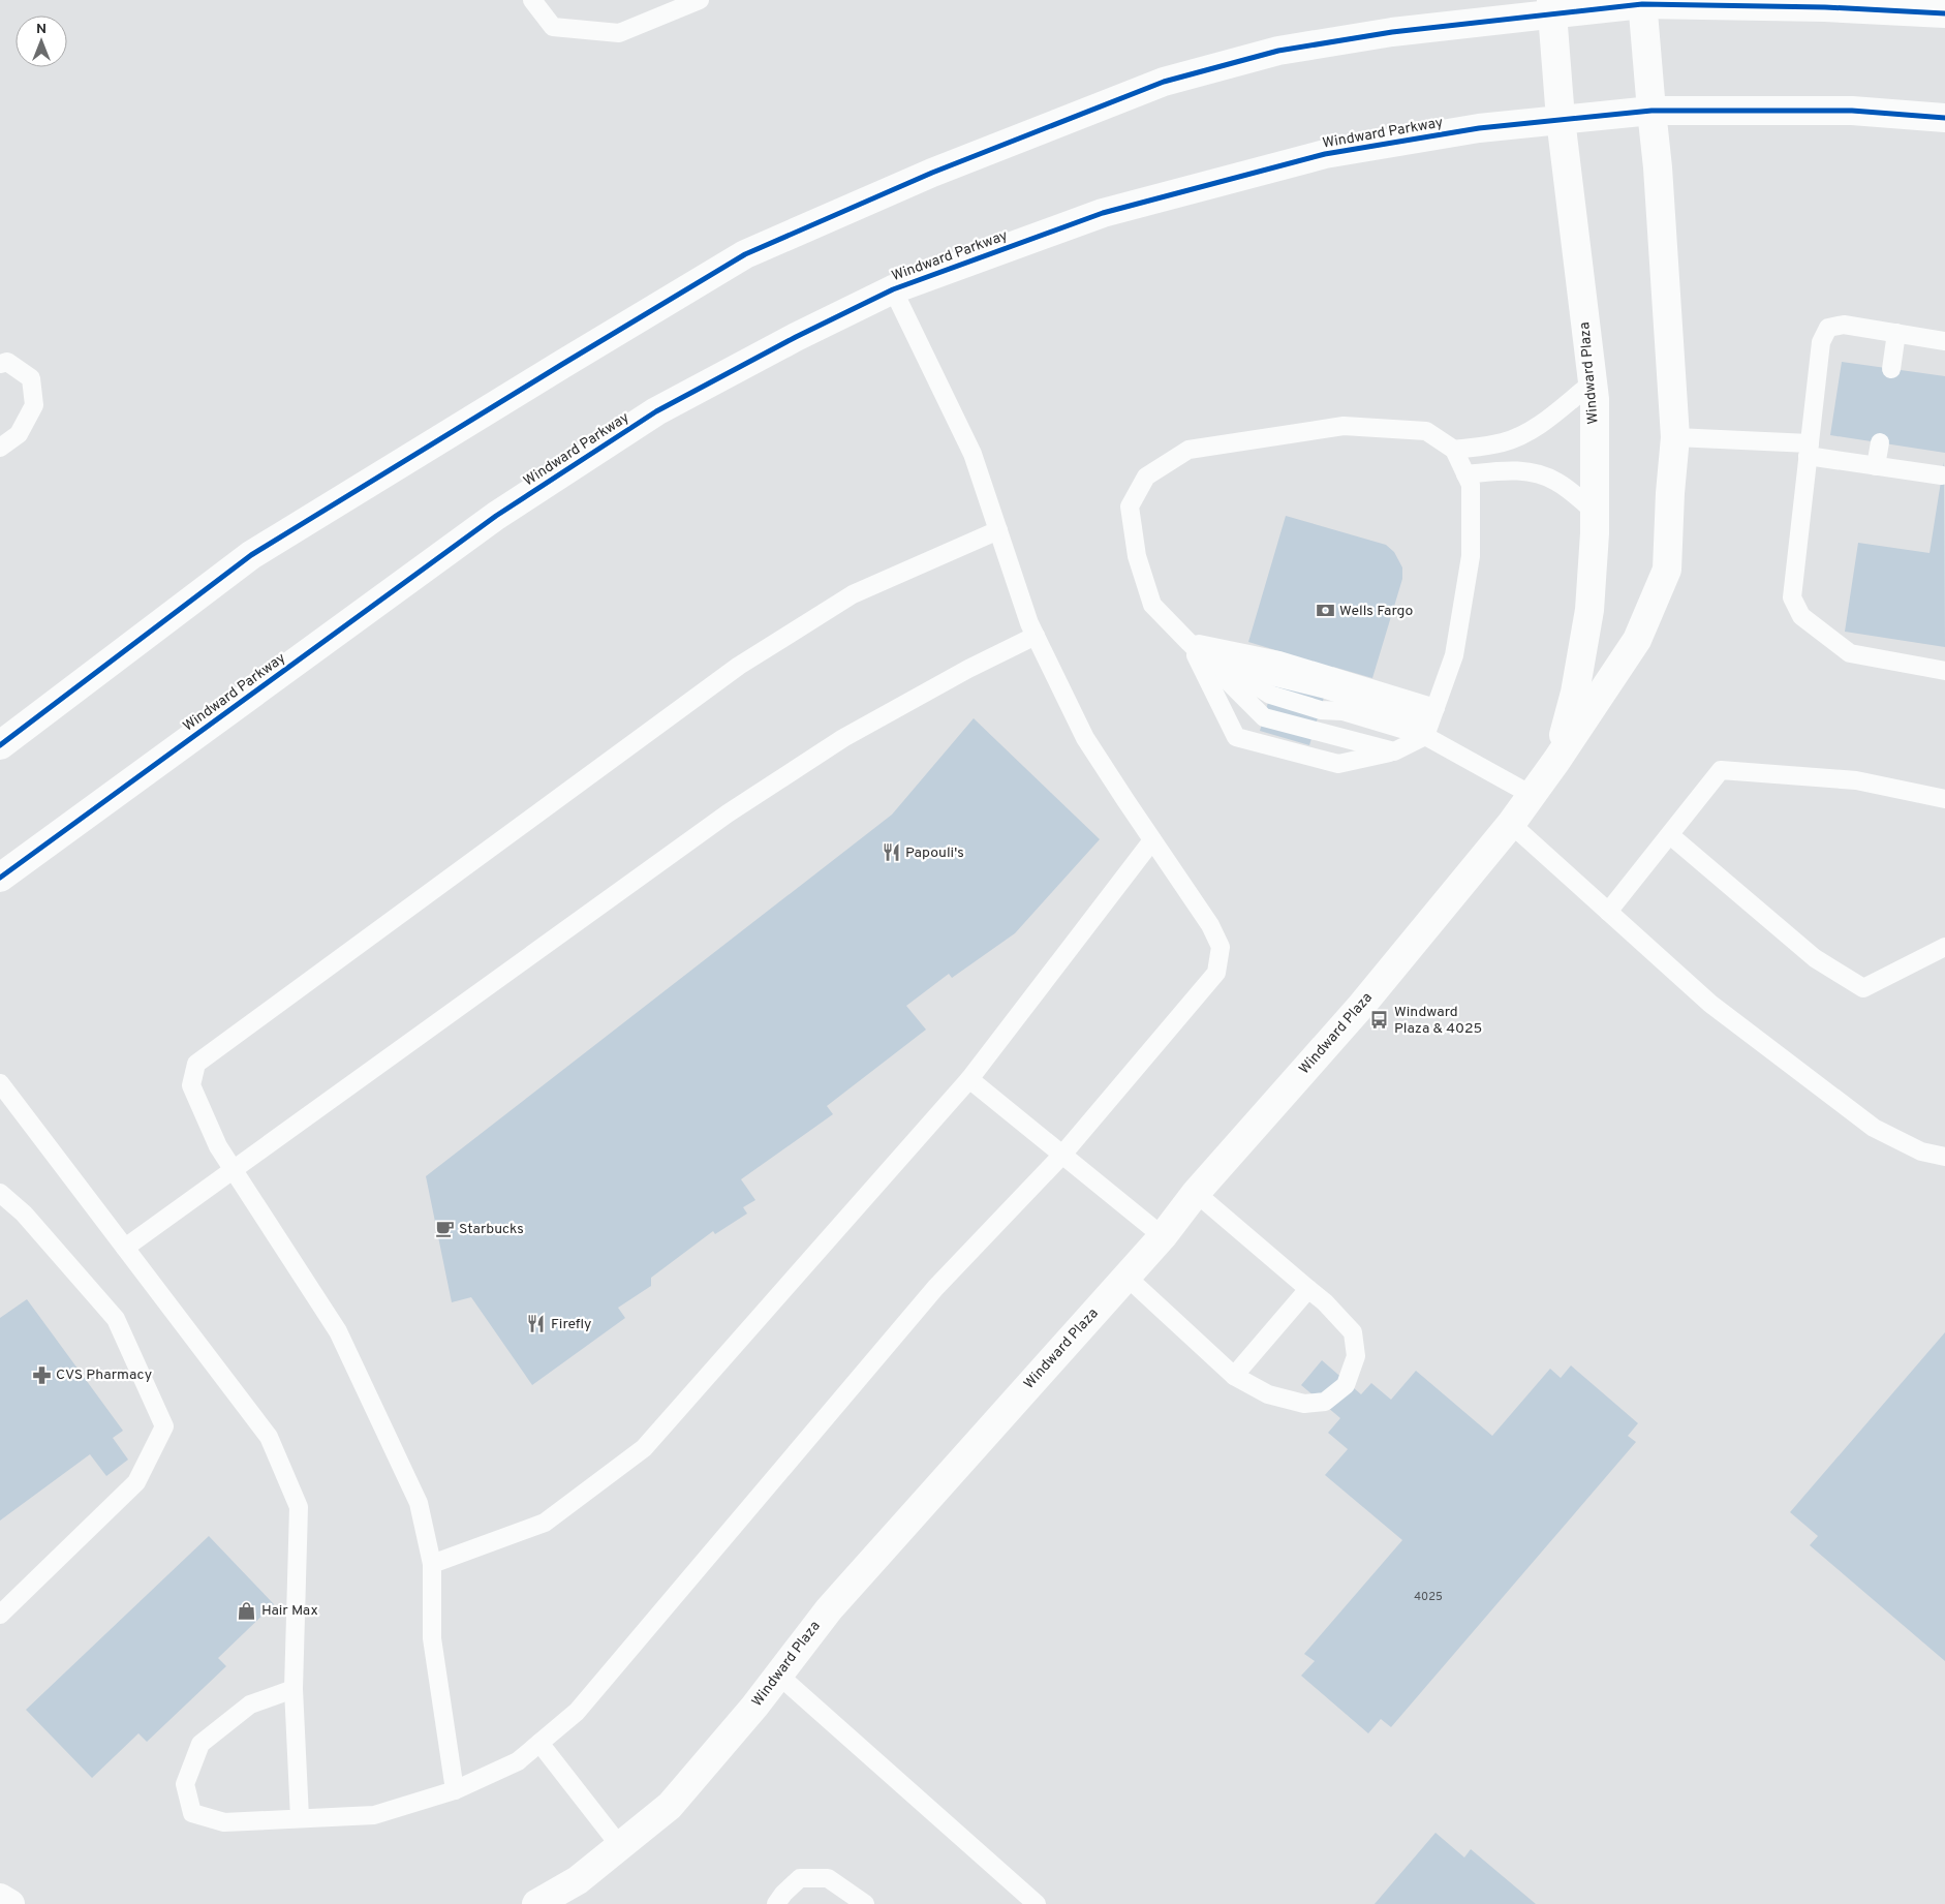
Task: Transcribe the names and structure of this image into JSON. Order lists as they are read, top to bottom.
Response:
{
  "streets": {
    "main road": ["Windward Parkway", "Windward Plaza"]
  },
  "crossings": [
    ["Windward Parkway", "Windward Plaza"]
  ],
  "places": {
    "bank": ["Wells Fargo"],
    "restaurant": ["Papouli's", "Firefly"],
    "bus stop": ["Windward Plaza & 4025"],
    "cafe": ["Starbucks"],
    "pharmacy": ["CVS Pharmacy"],
    "shop": ["Hair Max"]
  },
  "house_numbers": ["4025"],
  "north": "top"
}
